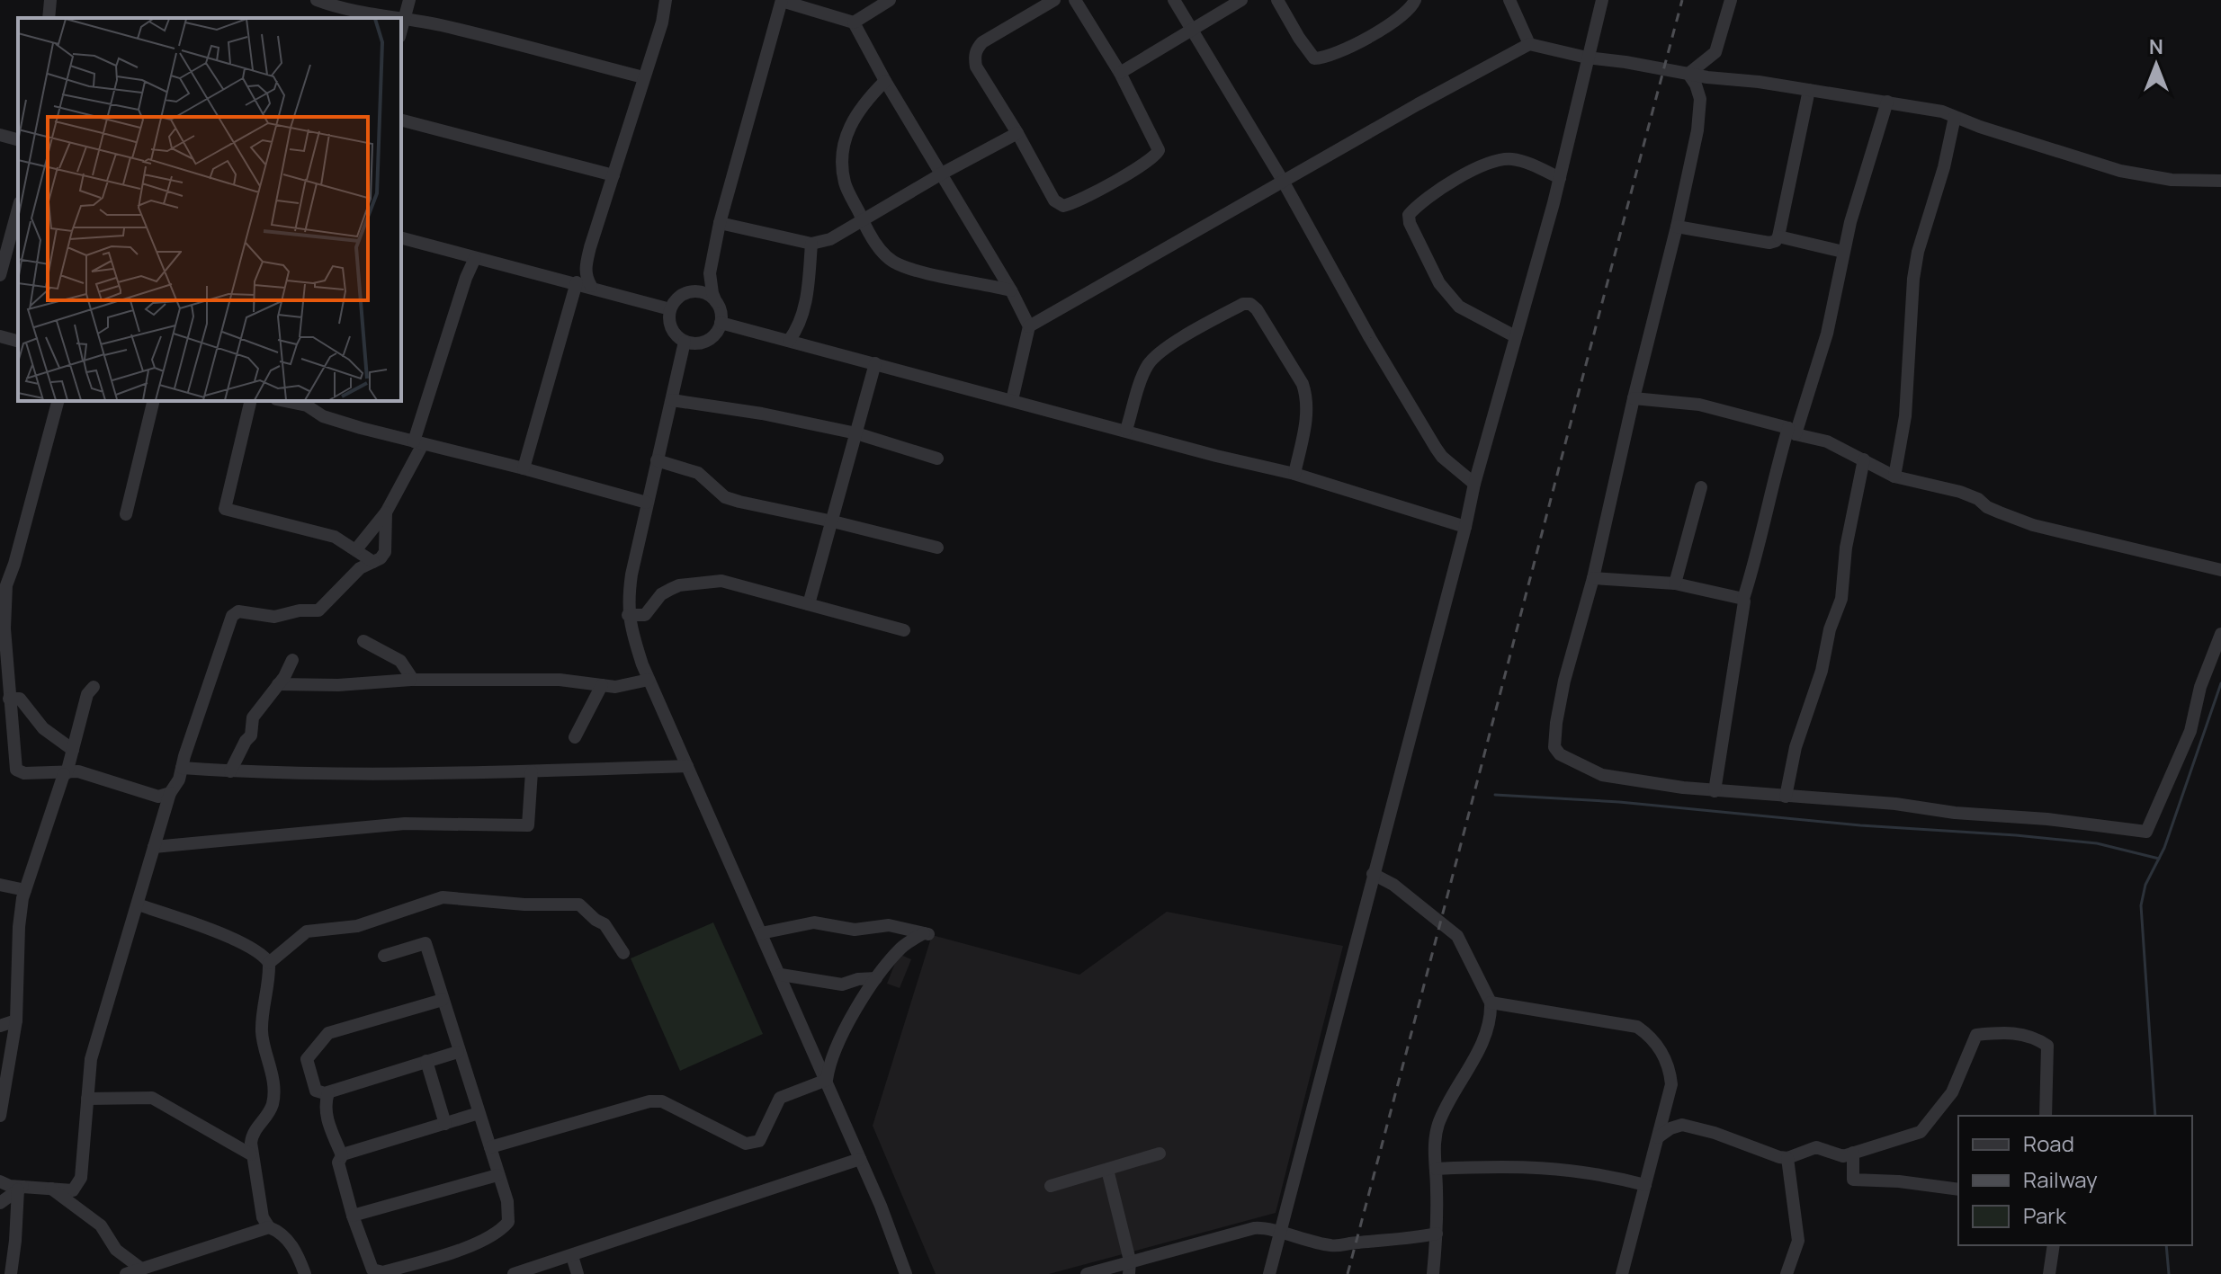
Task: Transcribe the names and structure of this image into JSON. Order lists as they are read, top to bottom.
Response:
{
  "legend": ["Road", "Railway", "Park"],
  "north": "top"
}
